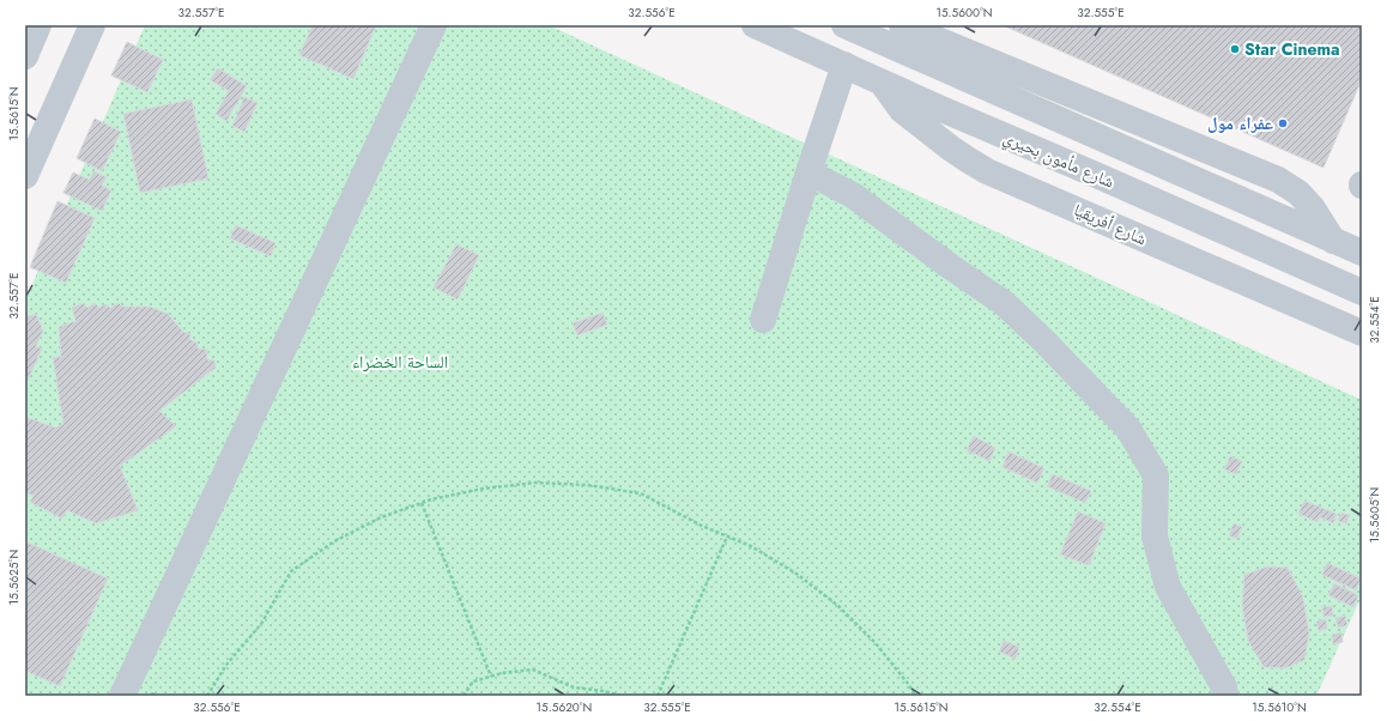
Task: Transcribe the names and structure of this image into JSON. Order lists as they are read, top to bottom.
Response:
{
  "streets": {
    "street": ["شارع مأمون بحيري", "شارع أفريقيا"]
  },
  "crossings": [
    ["شارع مأمون بحيري", "شارع أفريقيا"]
  ],
  "parks": ["الساحة الخضراء"],
  "places": ["Star Cinema", "عفراء مول"],
  "coordinates": [
    "32.557°E",
    "32.556°E",
    "15.5600°N",
    "32.555°E",
    "15.5615°N",
    "32.554°E",
    "15.5605°N",
    "15.5625°N",
    "15.5620°N",
    "15.5610°N"
  ]
}
